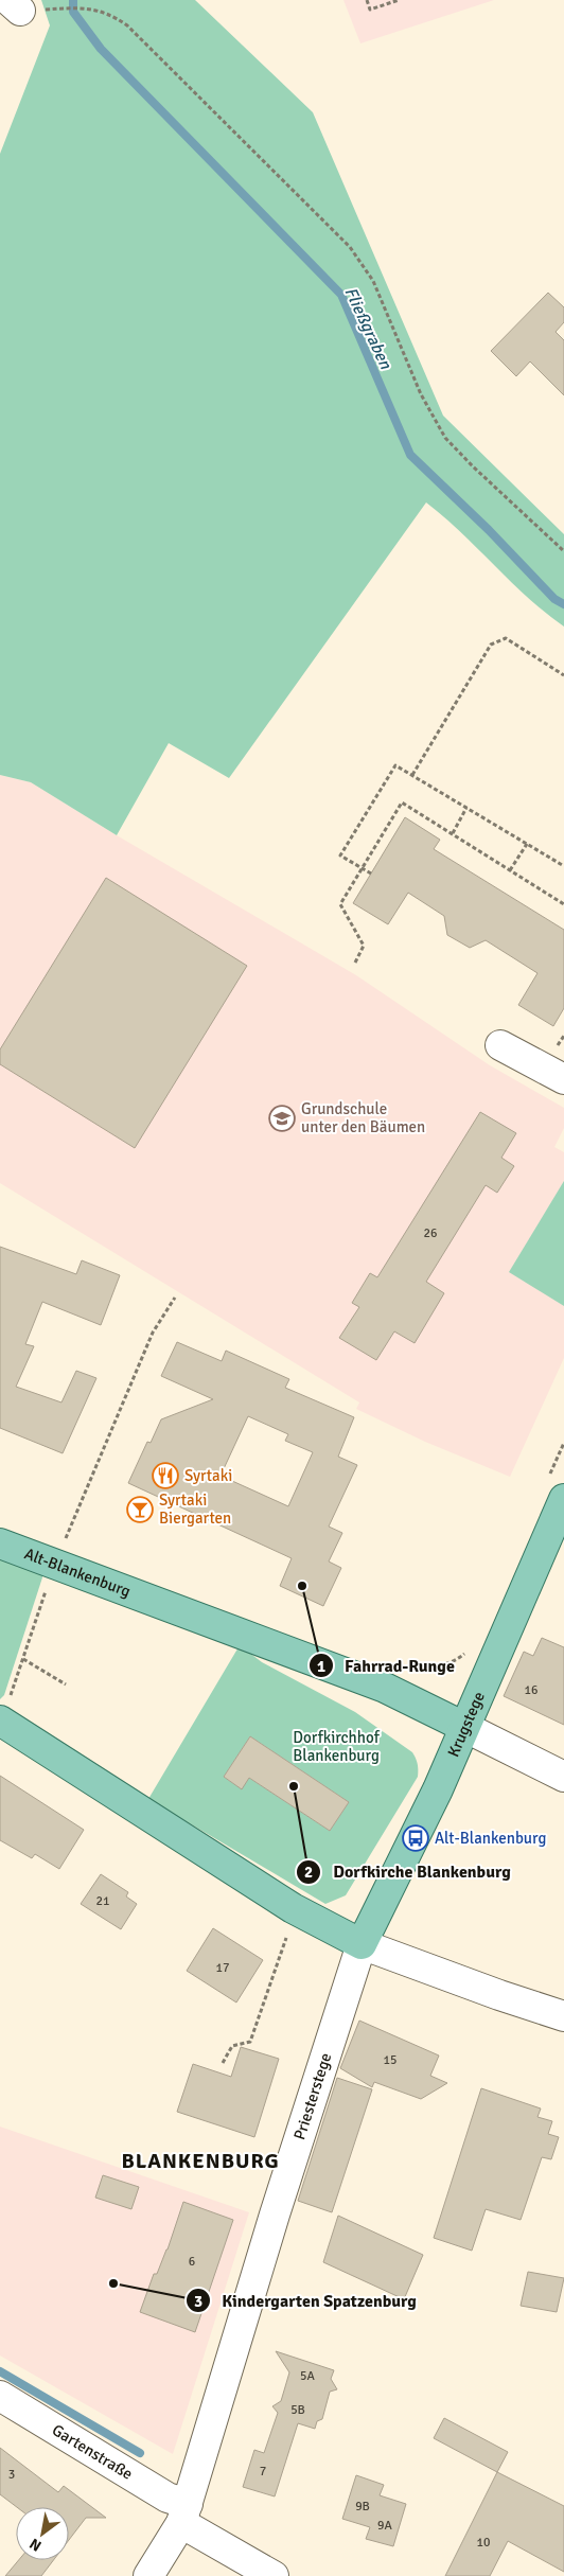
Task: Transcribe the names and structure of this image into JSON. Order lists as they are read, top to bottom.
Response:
{
  "streets": {
    "main road": ["Alt-Blankenburg", "Krugstege"],
    "street": ["Priesterstege", "Gartenstraße"]
  },
  "crossings": [
    ["Alt-Blankenburg", "Krugstege"],
    ["Krugstege", "Priesterstege"],
    ["Priesterstege", "Gartenstraße"]
  ],
  "districts": ["BLANKENBURG"],
  "water": ["Fließgraben"],
  "parks": ["Dorfkirchhof Blankenburg"],
  "places": {
    "school or university": ["Grundschule unter den Bäumen"],
    "restaurant": ["Syrtaki"],
    "bar": ["Syrtaki Biergarten"],
    "other": ["Fahrrad-Runge", "Dorfkirche Blankenburg", "Kindergarten Spatzenburg"],
    "bus stop": ["Alt-Blankenburg"]
  },
  "house_numbers": [
    "26",
    "16",
    "21",
    "17",
    "15",
    "6",
    "5A",
    "5B",
    "7",
    "3",
    "9B",
    "9A",
    "10"
  ],
  "north": "bottom left"
}
